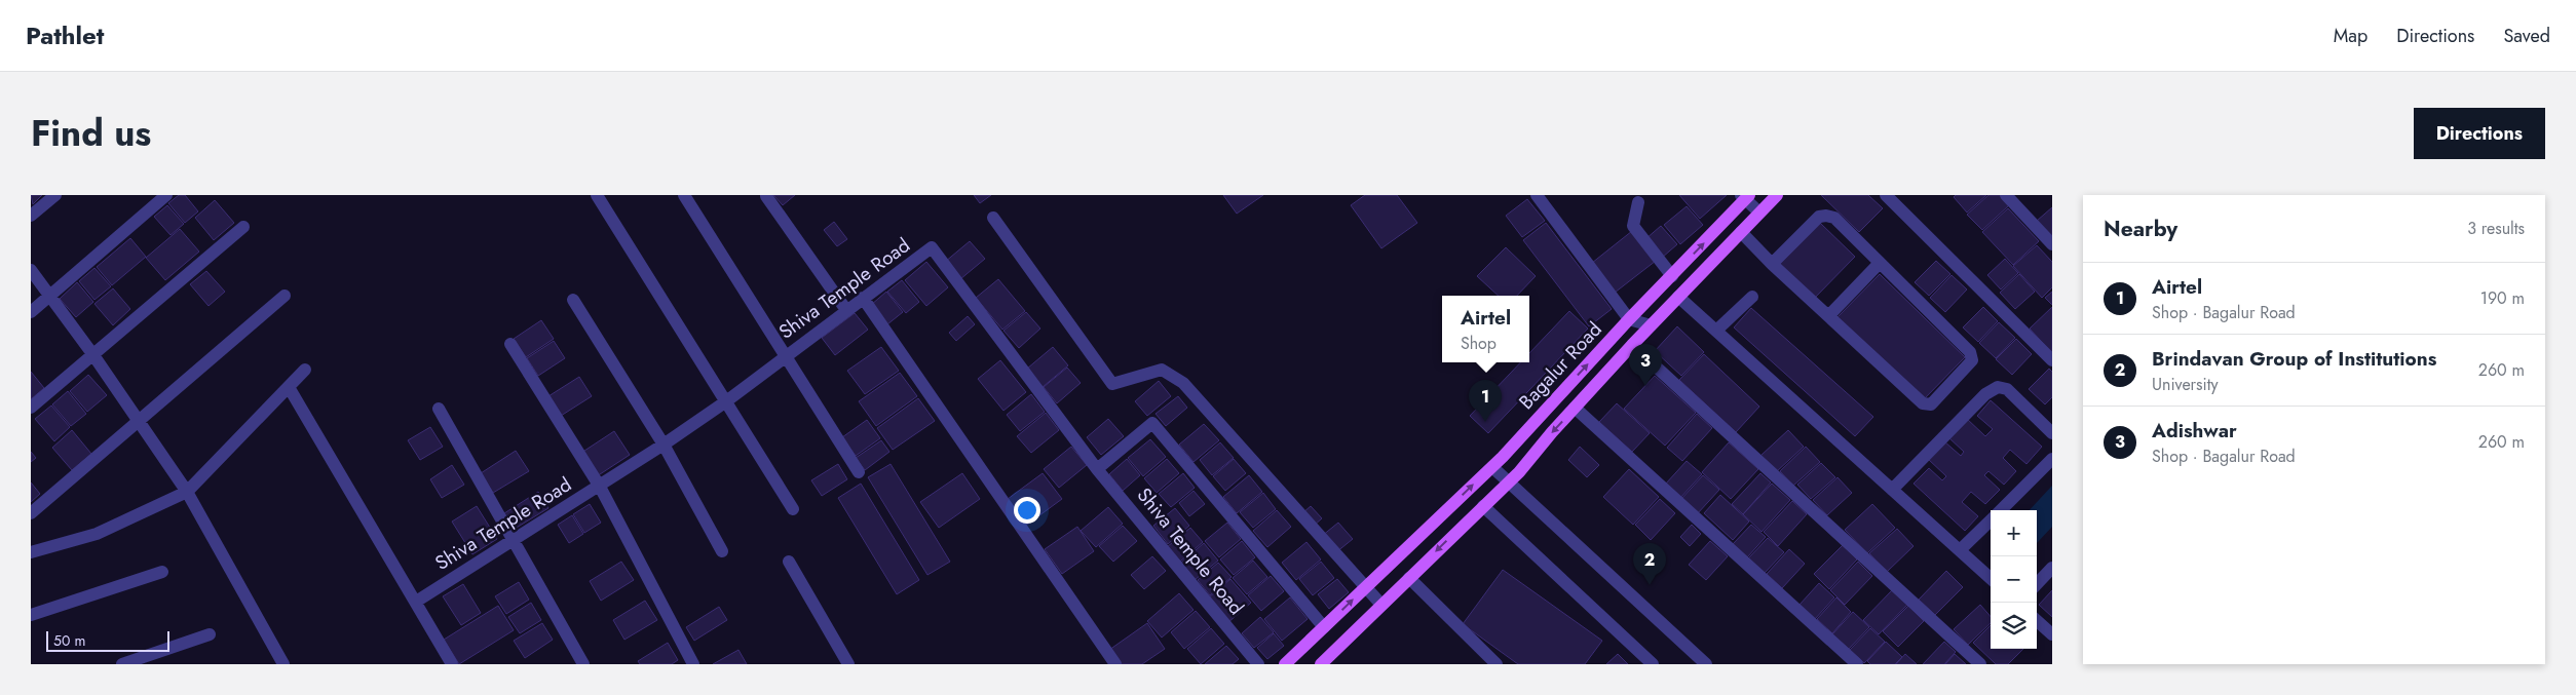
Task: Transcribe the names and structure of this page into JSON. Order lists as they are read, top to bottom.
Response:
{
  "streets": {
    "main road": ["Bagalur Road"],
    "street": ["Shiva Temple Road"]
  },
  "scale_bar": "50 m",
  "page": {
    "header": "Pathlet",
    "nav": ["Map", "Directions", "Saved"],
    "title": "Find us",
    "buttons": "Directions",
    "heading": ["Nearby", "3 results"],
    "list": [
      {
        "mark": "1",
        "name": "Airtel",
        "note": "Shop · Bagalur Road",
        "value": "190 m"
      },
      {
        "mark": "2",
        "name": "Brindavan Group of Institutions",
        "note": "University",
        "value": "260 m"
      },
      {
        "mark": "3",
        "name": "Adishwar",
        "note": "Shop · Bagalur Road",
        "value": "260 m"
      }
    ],
    "popup": ["Airtel", "Shop"],
    "pins": ["3", "1", "2"],
    "map_buttons": ["+", "−"],
    "scale": "50 m"
  }
}
